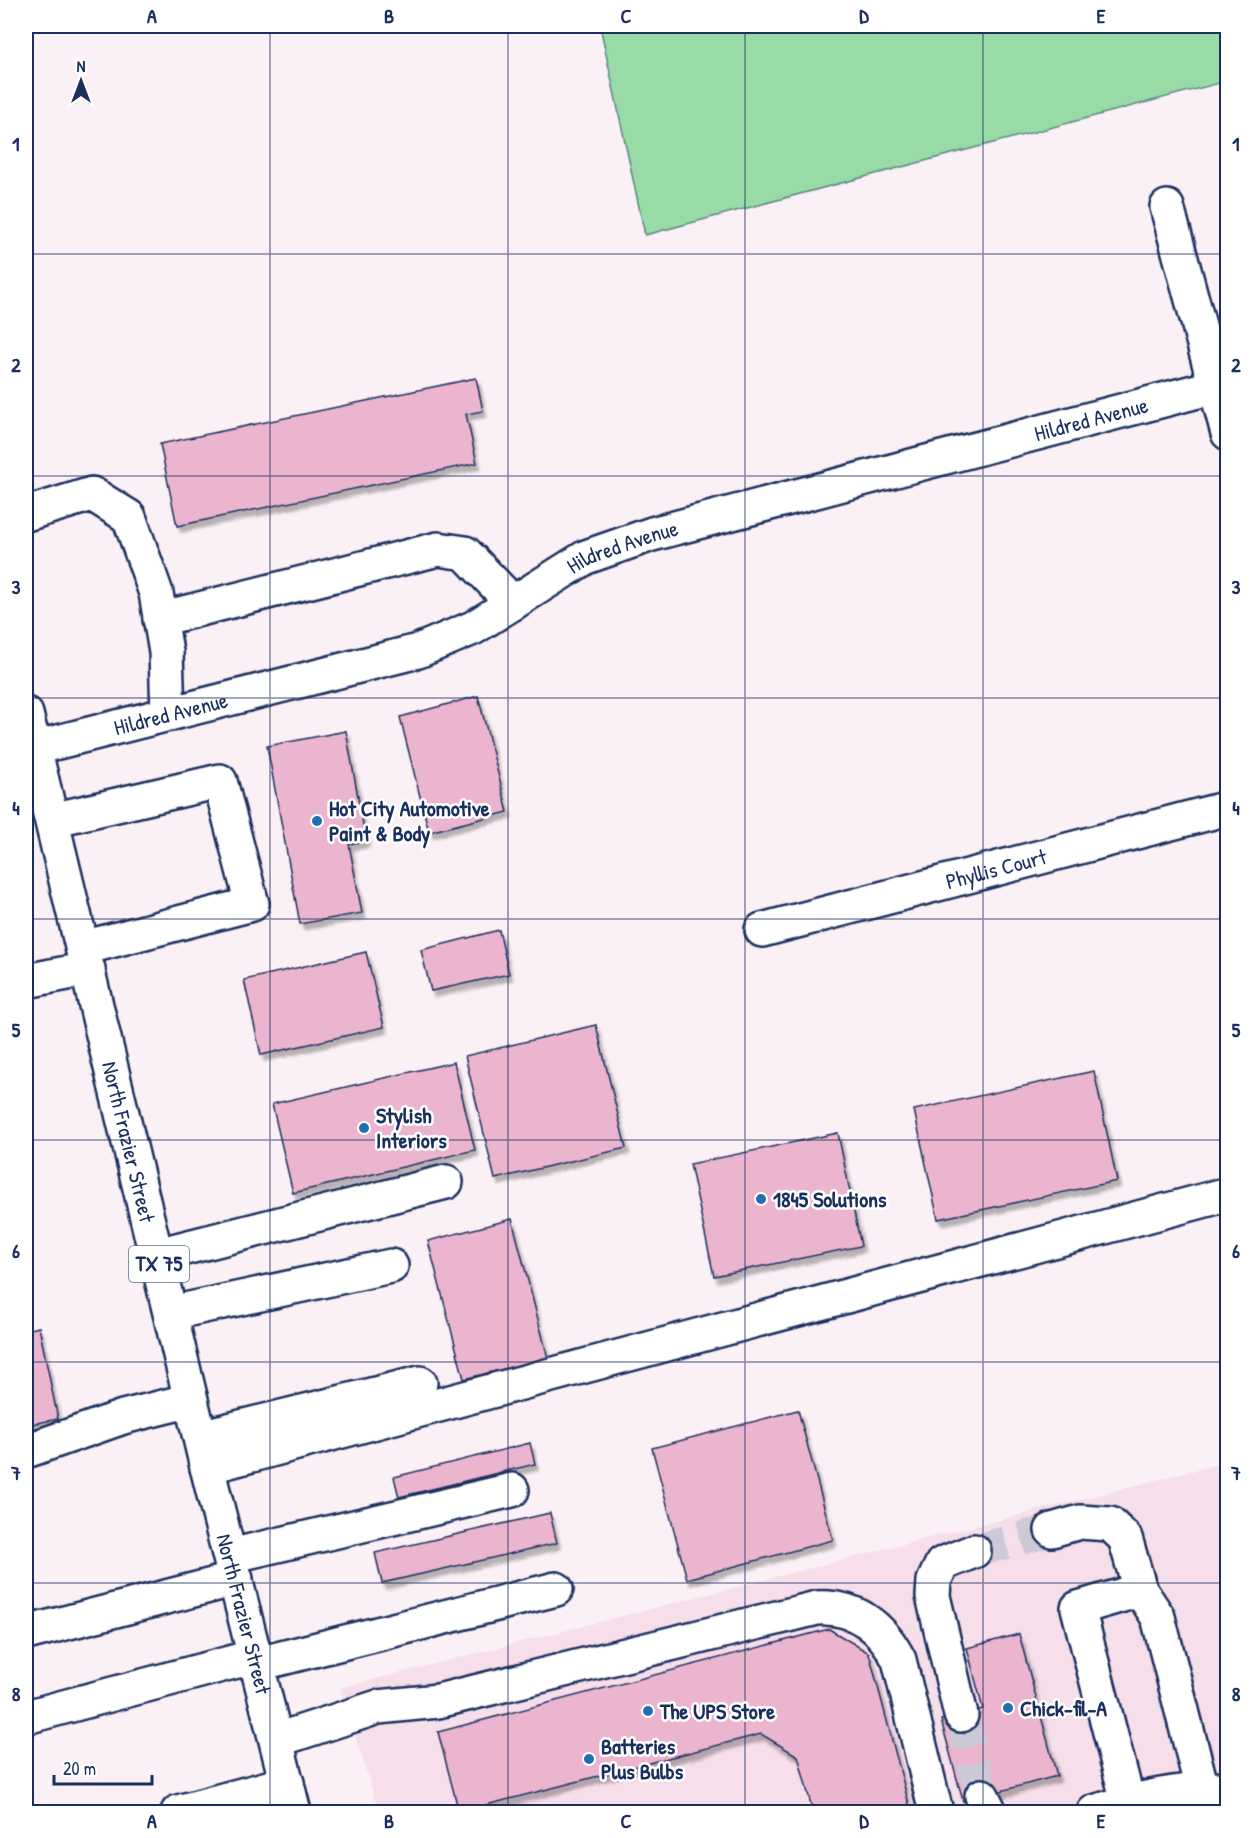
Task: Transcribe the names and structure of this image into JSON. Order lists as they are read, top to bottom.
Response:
{
  "streets": {
    "street": [
      "Hildred Avenue",
      "Phyllis Court",
      "North Frazier Street",
      "TX 75"
    ]
  },
  "crossings": [
    ["Hildred Avenue", "North Frazier Street"]
  ],
  "places": [
    "Hot City Automotive Paint & Body",
    "Stylish Interiors",
    "1845 Solutions",
    "Chick-fil-A",
    "The UPS Store",
    "Batteries Plus Bulbs"
  ],
  "scale_bar": "20 m",
  "north": "top",
  "grid": {
    "columns": [
      "A",
      "B",
      "C",
      "D",
      "E"
    ],
    "rows": [
      "1",
      "2",
      "3",
      "4",
      "5",
      "6",
      "7",
      "8"
    ]
  }
}
